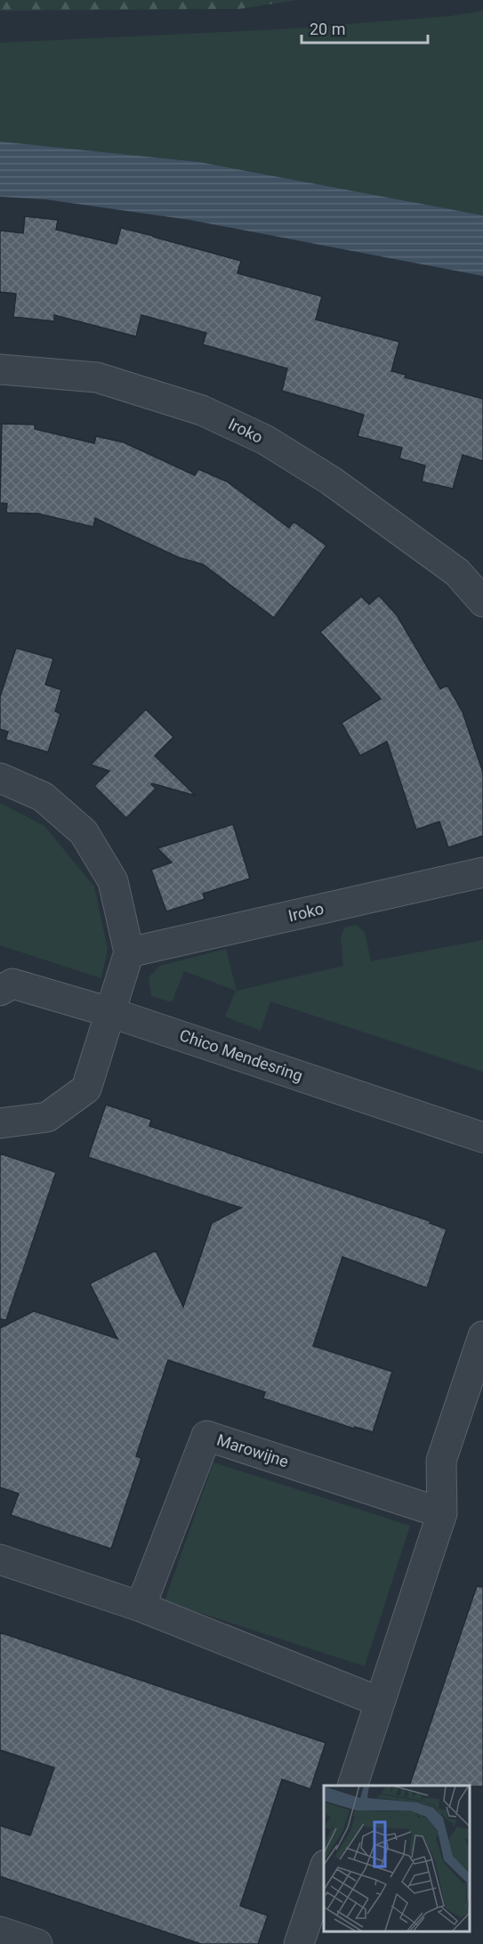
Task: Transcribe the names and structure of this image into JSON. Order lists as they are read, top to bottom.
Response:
{
  "streets": {
    "street": ["Iroko", "Chico Mendesring", "Marowijne"]
  },
  "scale_bar": "20 m"
}
